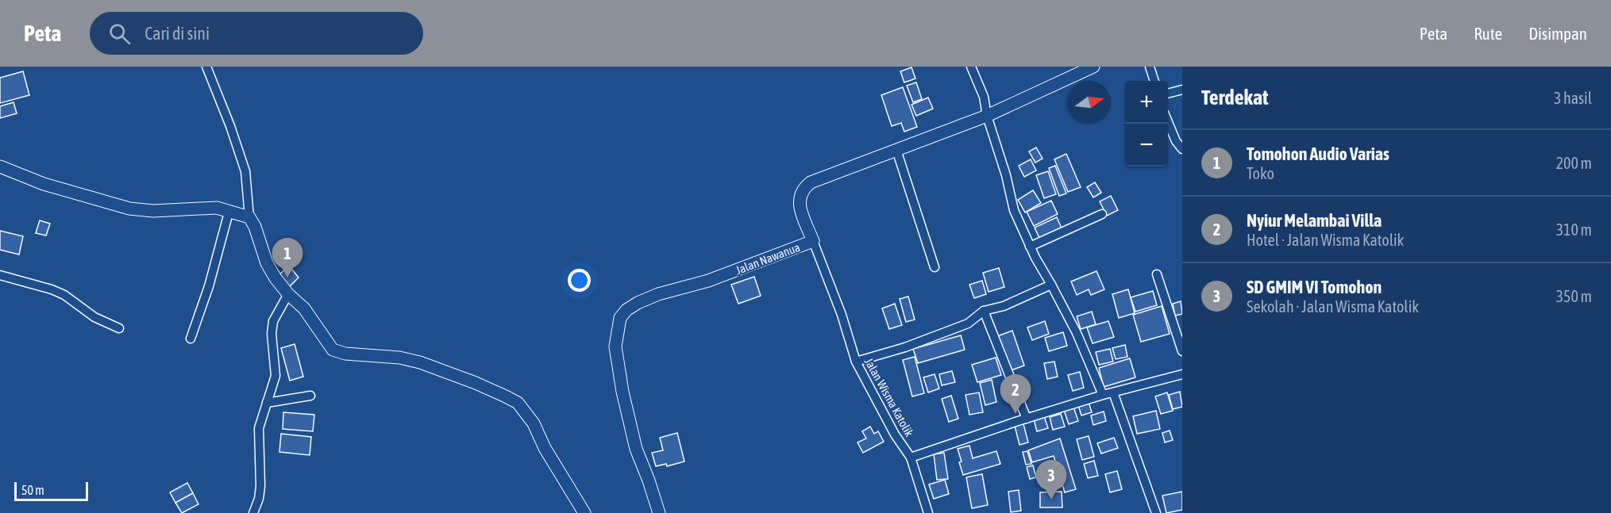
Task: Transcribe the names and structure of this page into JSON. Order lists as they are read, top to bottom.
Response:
{
  "streets": {
    "street": ["Jalan Nawanua", "Jalan Wisma Katolik"]
  },
  "crossings": [
    ["Jalan Nawanua", "Jalan Wisma Katolik"]
  ],
  "scale_bar": "50 m",
  "north": "right",
  "page": {
    "header": "Peta",
    "search": "Cari di sini",
    "nav": ["Peta", "Rute", "Disimpan"],
    "heading": ["Terdekat", "3 hasil"],
    "map_buttons": ["+", "−"],
    "list": [
      {
        "mark": "1",
        "name": "Tomohon Audio Varias",
        "note": "Toko",
        "value": "200 m"
      },
      {
        "mark": "2",
        "name": "Nyiur Melambai Villa",
        "note": "Hotel · Jalan Wisma Katolik",
        "value": "310 m"
      },
      {
        "mark": "3",
        "name": "SD GMIM VI Tomohon",
        "note": "Sekolah · Jalan Wisma Katolik",
        "value": "350 m"
      }
    ],
    "pins": ["1", "2", "3"],
    "scale": "50 m"
  }
}
